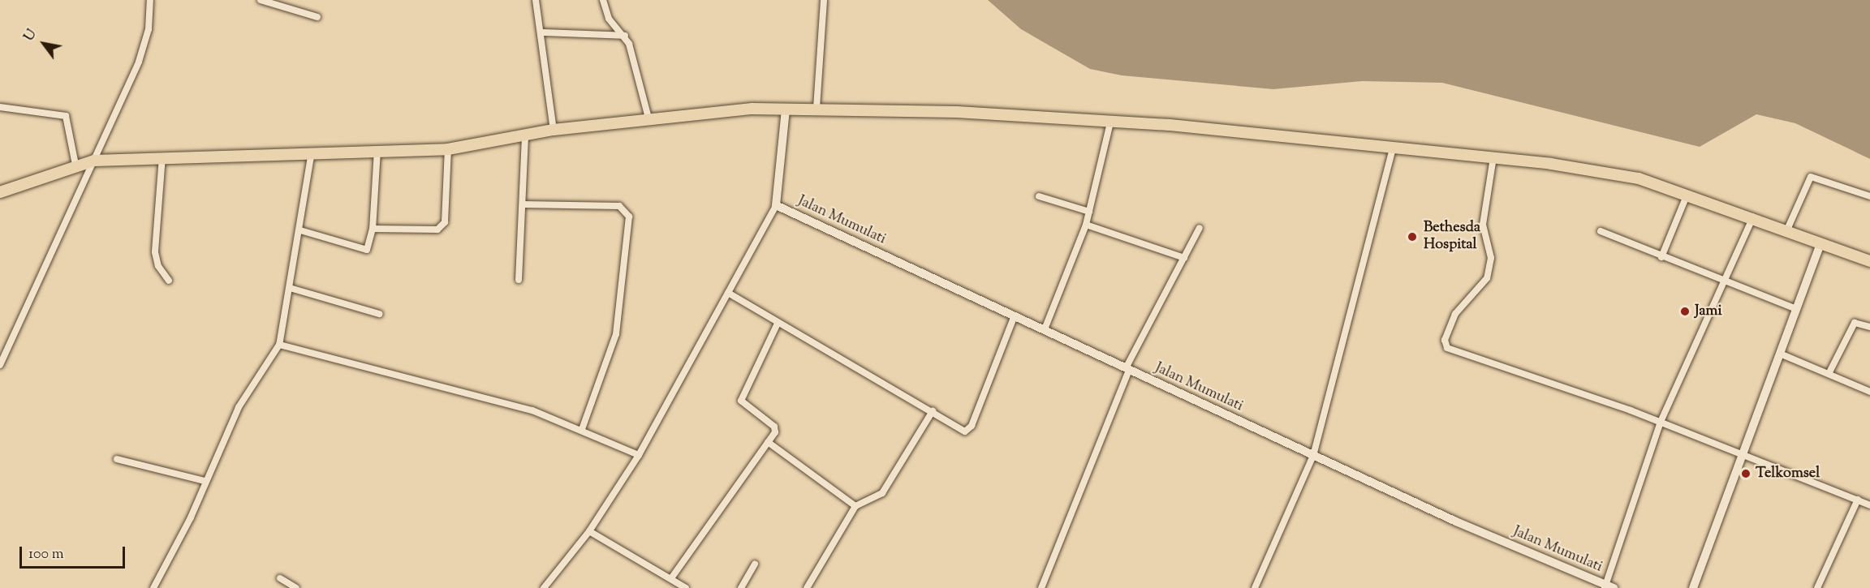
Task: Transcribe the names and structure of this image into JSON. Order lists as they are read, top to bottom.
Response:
{
  "streets": {
    "street": ["Jalan Mumulati"]
  },
  "places": ["Bethesda Hospital", "Jami", "Telkomsel"],
  "scale_bar": "100 m",
  "north": "top left"
}
